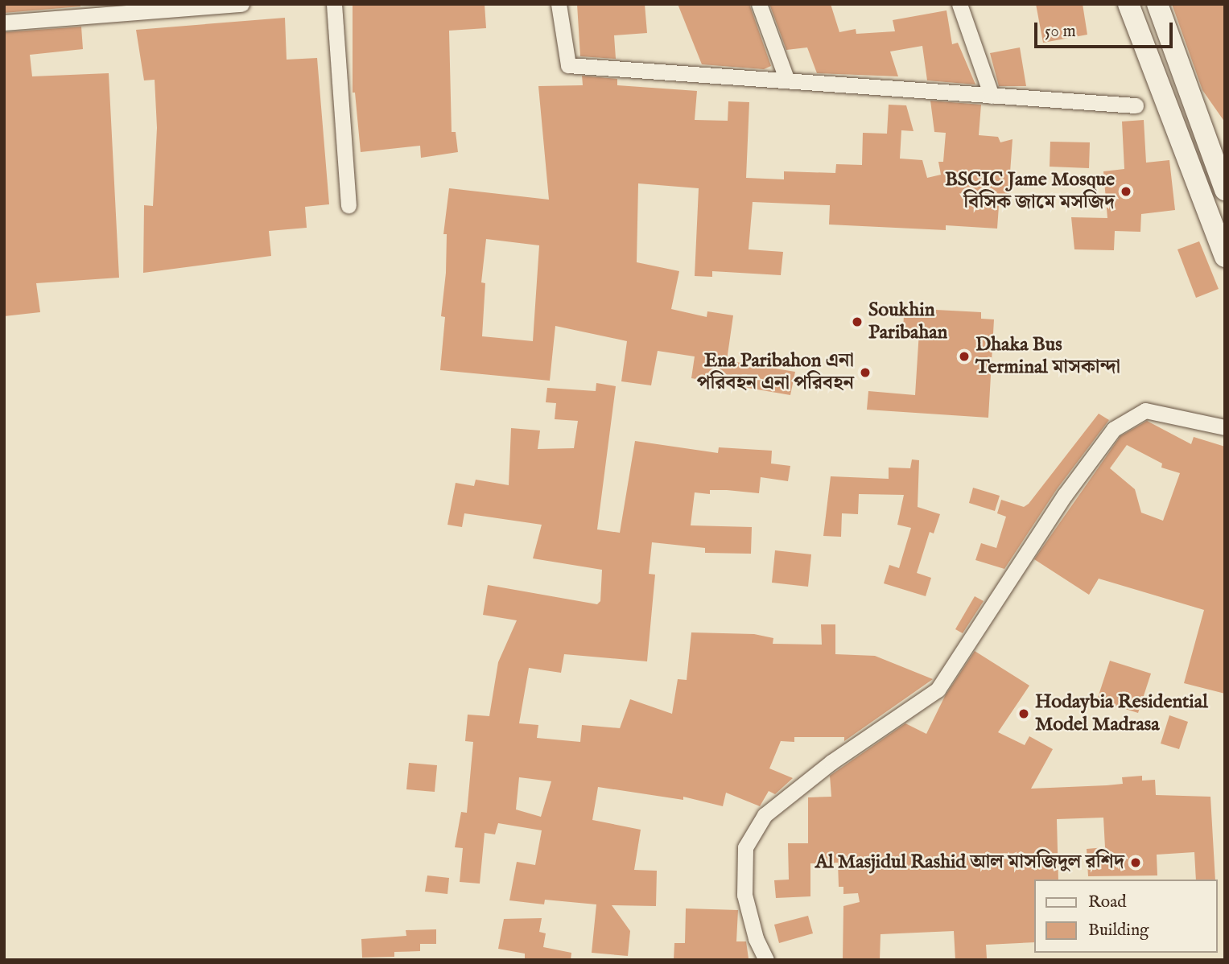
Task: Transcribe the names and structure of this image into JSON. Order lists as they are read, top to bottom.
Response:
{
  "places": [
    "BSCIC Jame Mosque বিসিক জামে মসজিদ",
    "Soukhin Paribahan",
    "Dhaka Bus Terminal মাসকান্দা",
    "Ena Paribahon এনা পরিবহন এনা পরিবহন",
    "Hodaybia Residential Model Madrasa",
    "Al Masjidul Rashid আল মাসজিদুল রশিদ"
  ],
  "legend": ["Road", "Building"],
  "scale_bar": "50 m"
}
